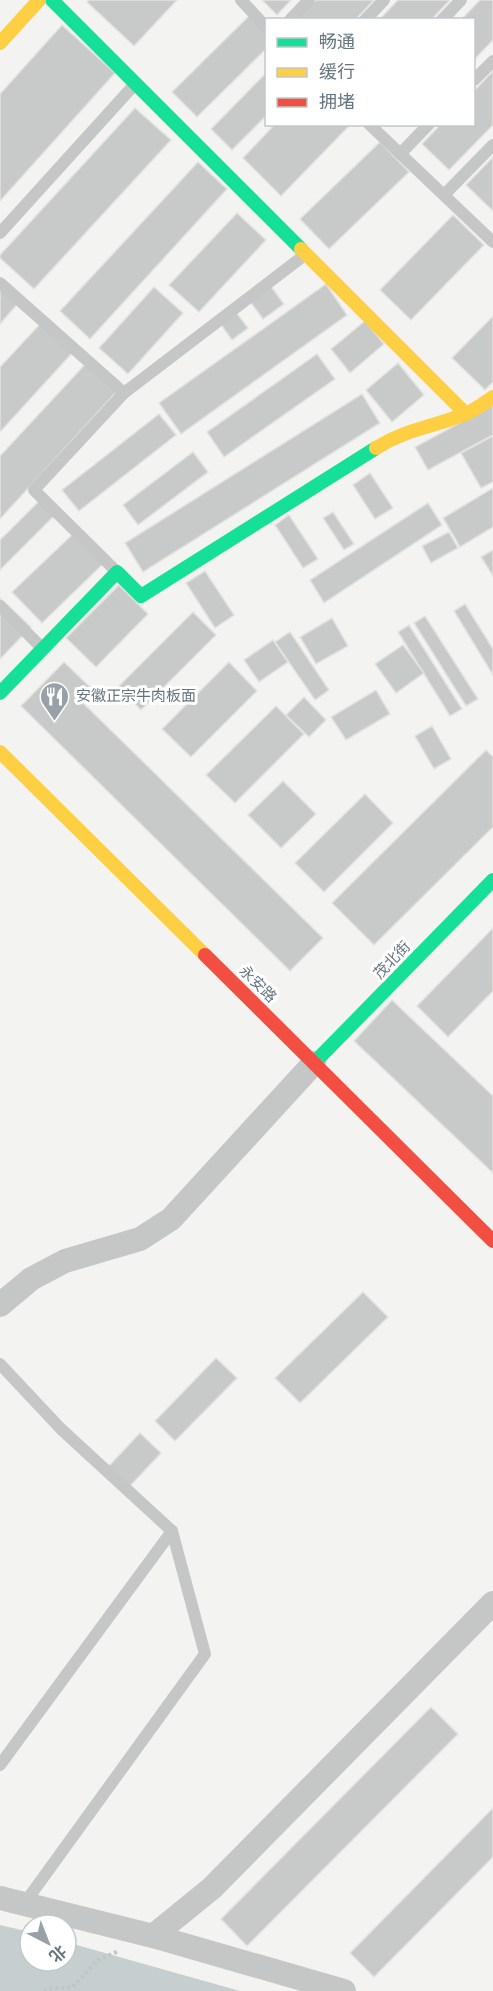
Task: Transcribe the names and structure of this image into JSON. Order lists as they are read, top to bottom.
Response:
{
  "streets": {
    "street": ["茂北街", "永安路"]
  },
  "crossings": [
    ["茂北街", "永安路"]
  ],
  "places": {
    "restaurant": ["安徽正宗牛肉板面"]
  },
  "legend": ["畅通", "缓行", "拥堵"],
  "north": "bottom right"
}
